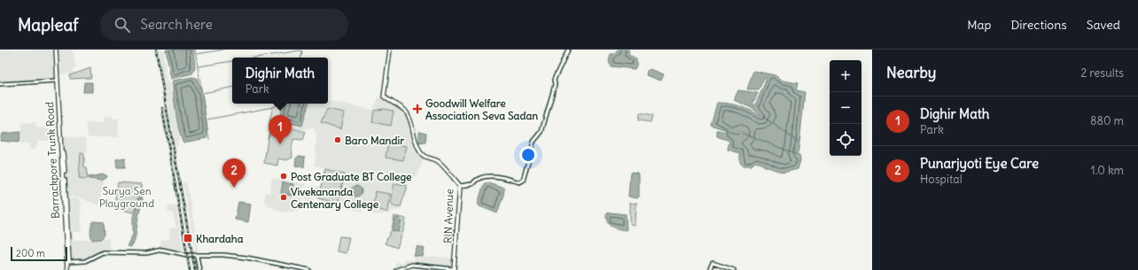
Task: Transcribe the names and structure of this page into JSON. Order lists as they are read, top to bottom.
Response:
{
  "streets": {
    "main road": ["Barrackpore Trunk Road", "R N Avenue"]
  },
  "parks": ["Surya Sen Playground"],
  "places": {
    "health": ["Goodwill Welfare Association Seva Sadan"],
    "other": ["Baro Mandir", "Post Graduate BT College", "Vivekananda Centenary College"],
    "transit": ["Khardaha"]
  },
  "scale_bar": "200 m",
  "page": {
    "header": "Mapleaf",
    "search": "Search here",
    "nav": ["Map", "Directions", "Saved"],
    "heading": ["Nearby", "2 results"],
    "popup": ["Dighir Math", "Park"],
    "map_buttons": ["+", "−"],
    "list": [
      {
        "mark": "1",
        "name": "Dighir Math",
        "note": "Park",
        "value": "880 m"
      },
      {
        "mark": "2",
        "name": "Punarjyoti Eye Care",
        "note": "Hospital",
        "value": "1.0 km"
      }
    ],
    "pins": ["1", "2"],
    "scale": "200 m"
  }
}
